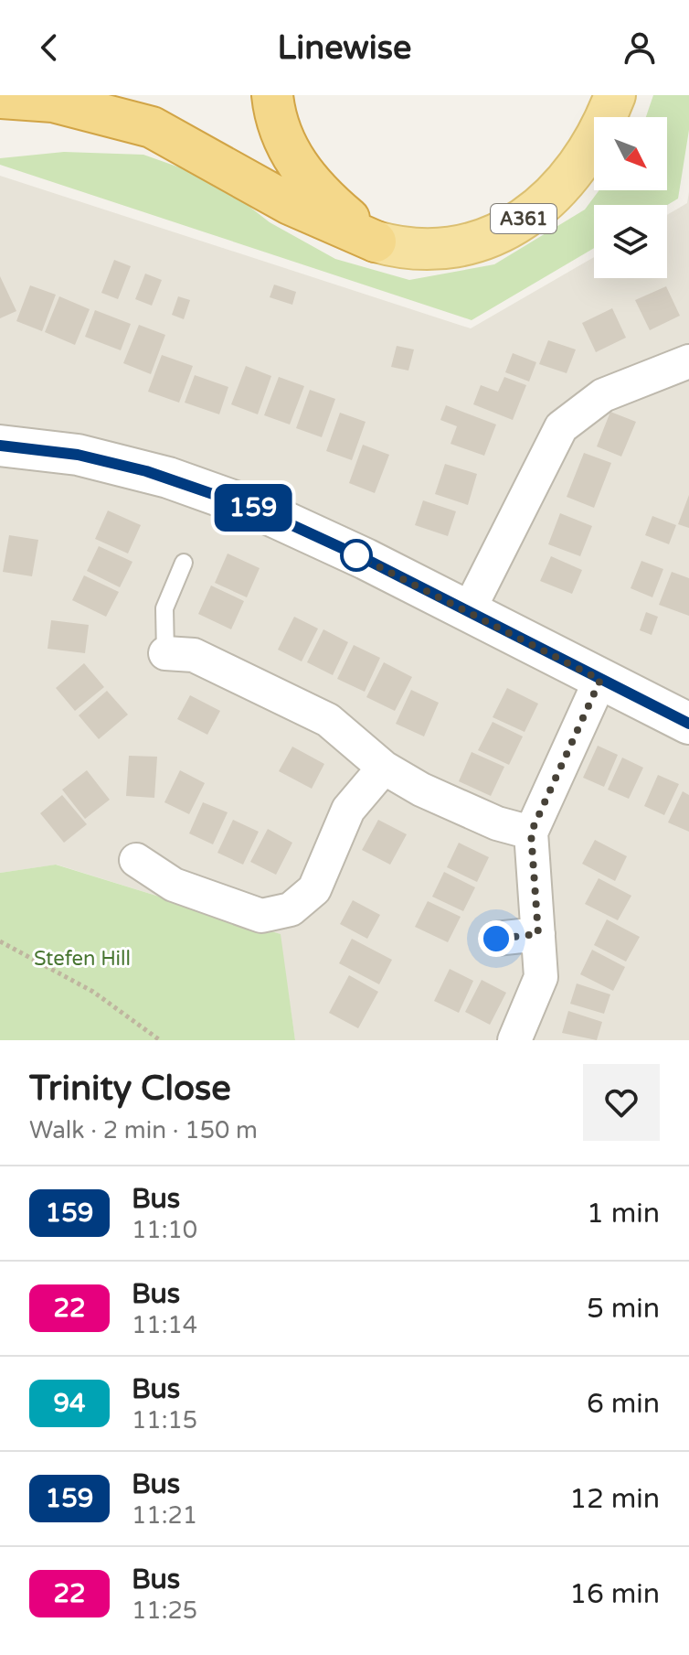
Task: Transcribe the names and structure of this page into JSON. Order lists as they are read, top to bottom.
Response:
{
  "streets": {
    "main road": ["A361"]
  },
  "parks": ["Stefen Hill"],
  "lines": ["bus line 159"],
  "north": "bottom right",
  "page": {
    "header": "Linewise",
    "on_map": "159",
    "heading": ["Trinity Close", "Walk · 2 min · 150 m"],
    "list": [
      {
        "mark": "159",
        "name": "Bus",
        "note": "11:10",
        "value": "1 min"
      },
      {
        "mark": "22",
        "name": "Bus",
        "note": "11:14",
        "value": "5 min"
      },
      {
        "mark": "94",
        "name": "Bus",
        "note": "11:15",
        "value": "6 min"
      },
      {
        "mark": "159",
        "name": "Bus",
        "note": "11:21",
        "value": "12 min"
      },
      {
        "mark": "22",
        "name": "Bus",
        "note": "11:25",
        "value": "16 min"
      }
    ]
  }
}
